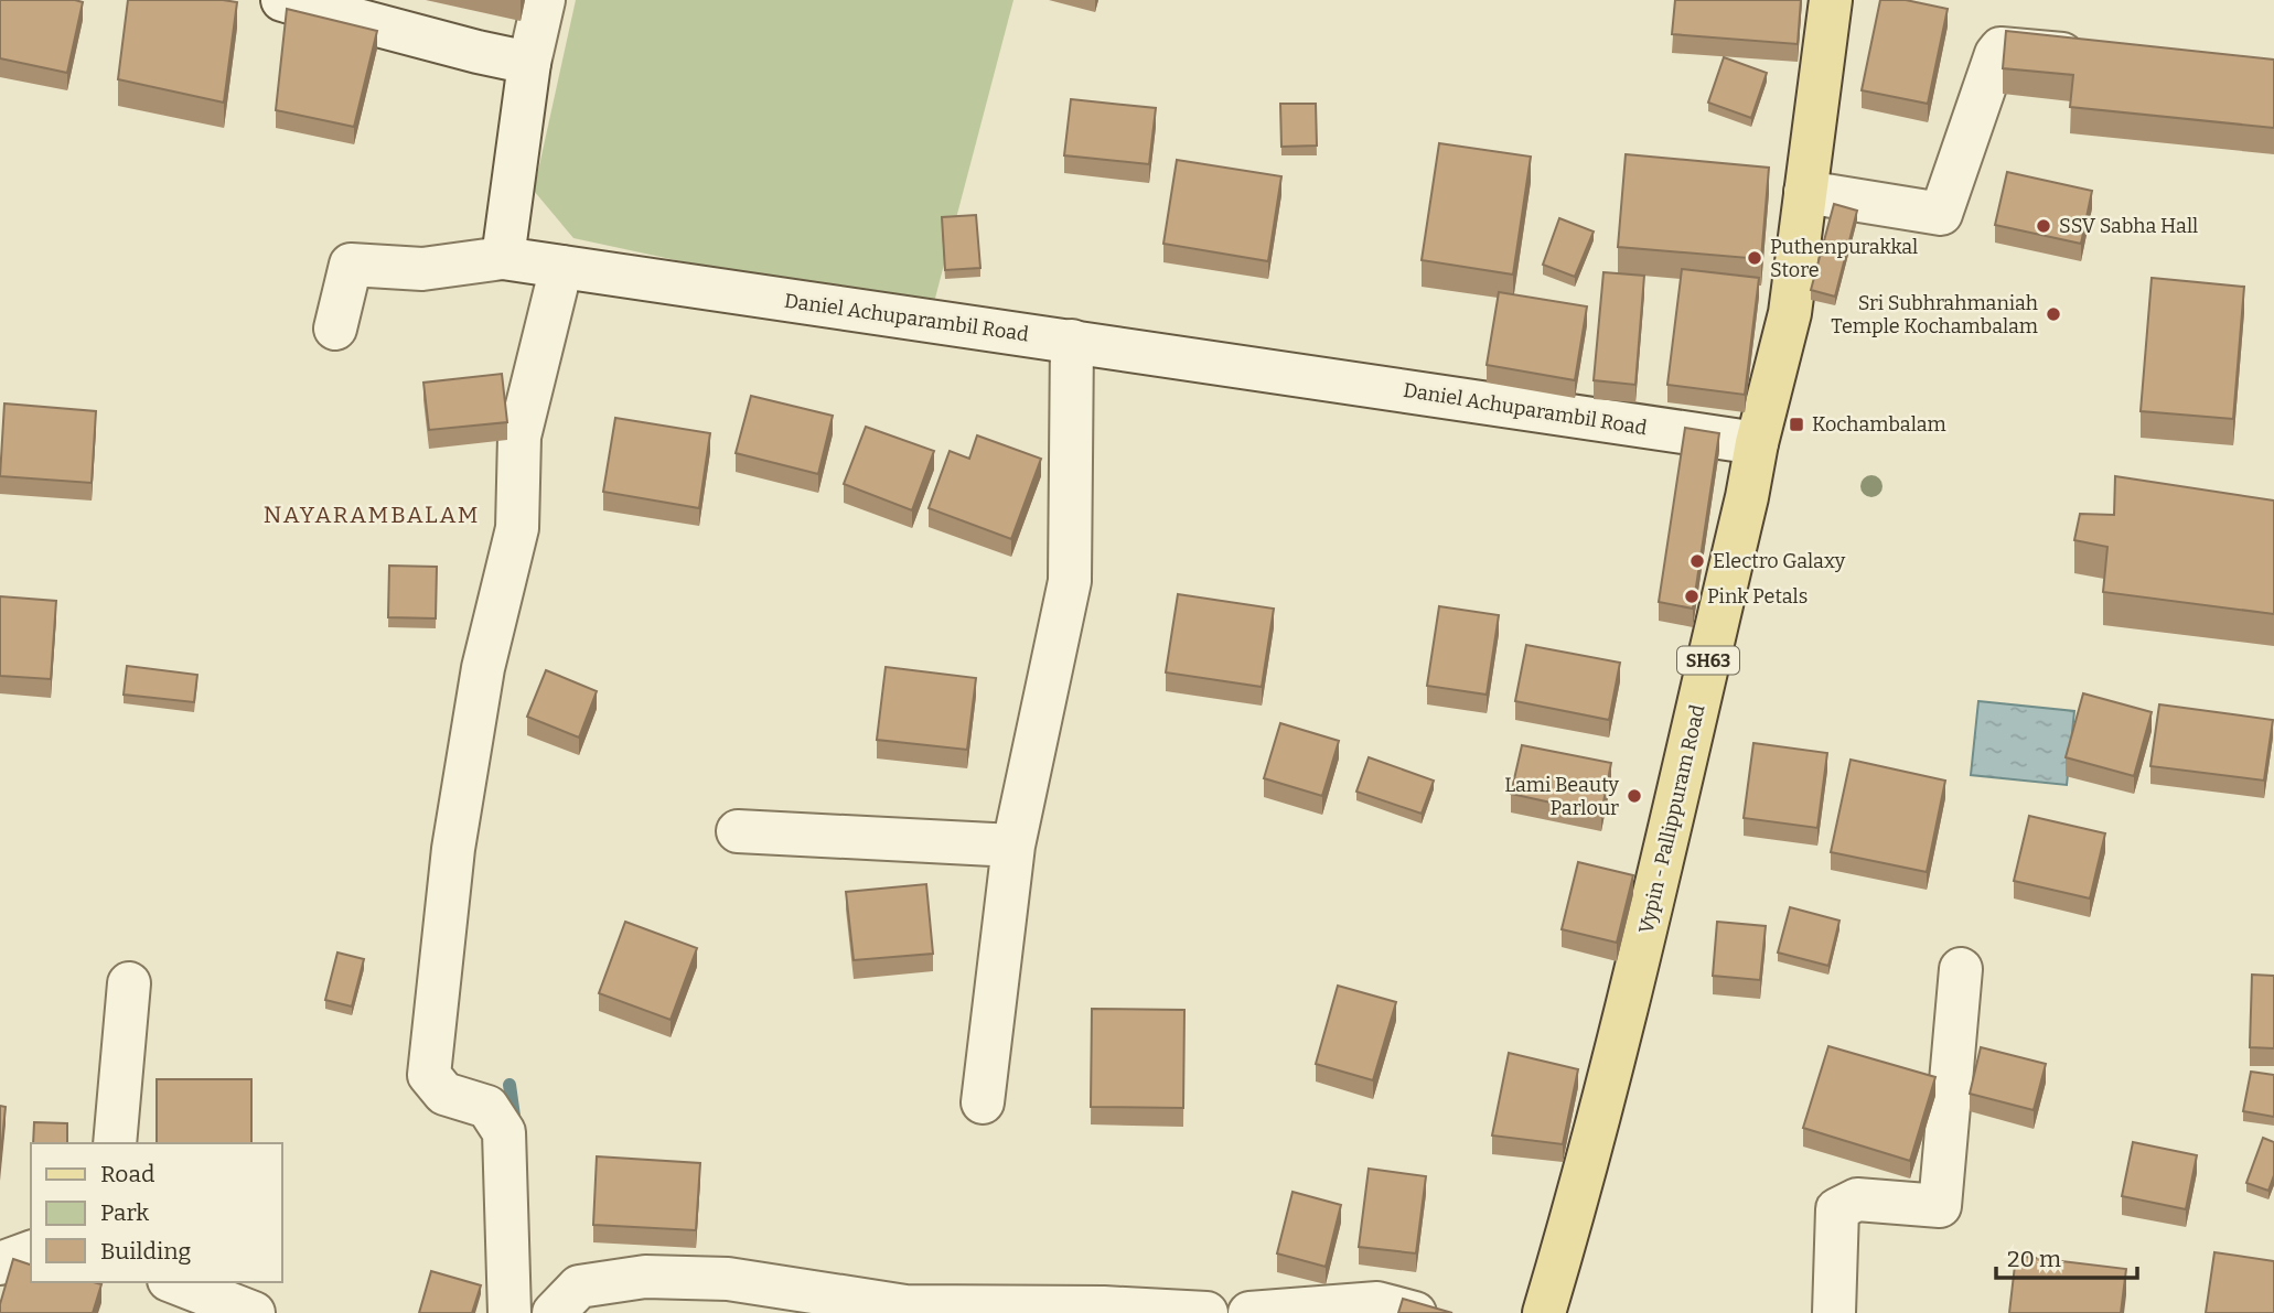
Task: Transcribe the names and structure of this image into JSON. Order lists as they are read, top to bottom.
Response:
{
  "streets": {
    "main road": ["SH63", "Vypin - Pallippuram Road"],
    "street": ["Daniel Achuparambil Road"]
  },
  "crossings": [
    ["Daniel Achuparambil Road", "Vypin - Pallippuram Road"]
  ],
  "districts": ["NAYARAMBALAM"],
  "places": {
    "other": [
      "SSV Sabha Hall",
      "Puthenpurakkal Store",
      "Sri Subhrahmaniah Temple Kochambalam",
      "Electro Galaxy",
      "Pink Petals",
      "Lami Beauty Parlour"
    ],
    "transit": ["Kochambalam"]
  },
  "legend": ["Road", "Park", "Building"],
  "scale_bar": "20 m"
}
